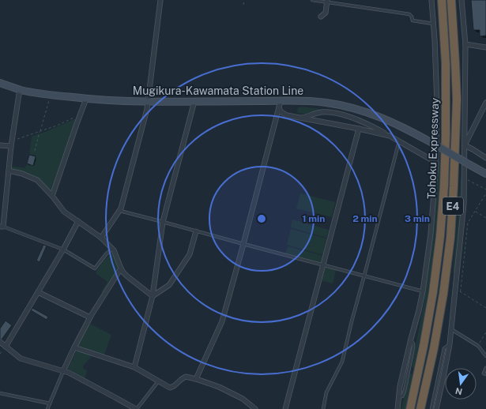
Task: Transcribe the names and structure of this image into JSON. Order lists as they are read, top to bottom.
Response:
{
  "streets": {
    "highway": ["Tohoku Expressway", "E4"],
    "main road": ["Mugikura-Kawamata Station Line"]
  },
  "north": "bottom",
  "rings": ["1 min", "2 min", "3 min"]
}
